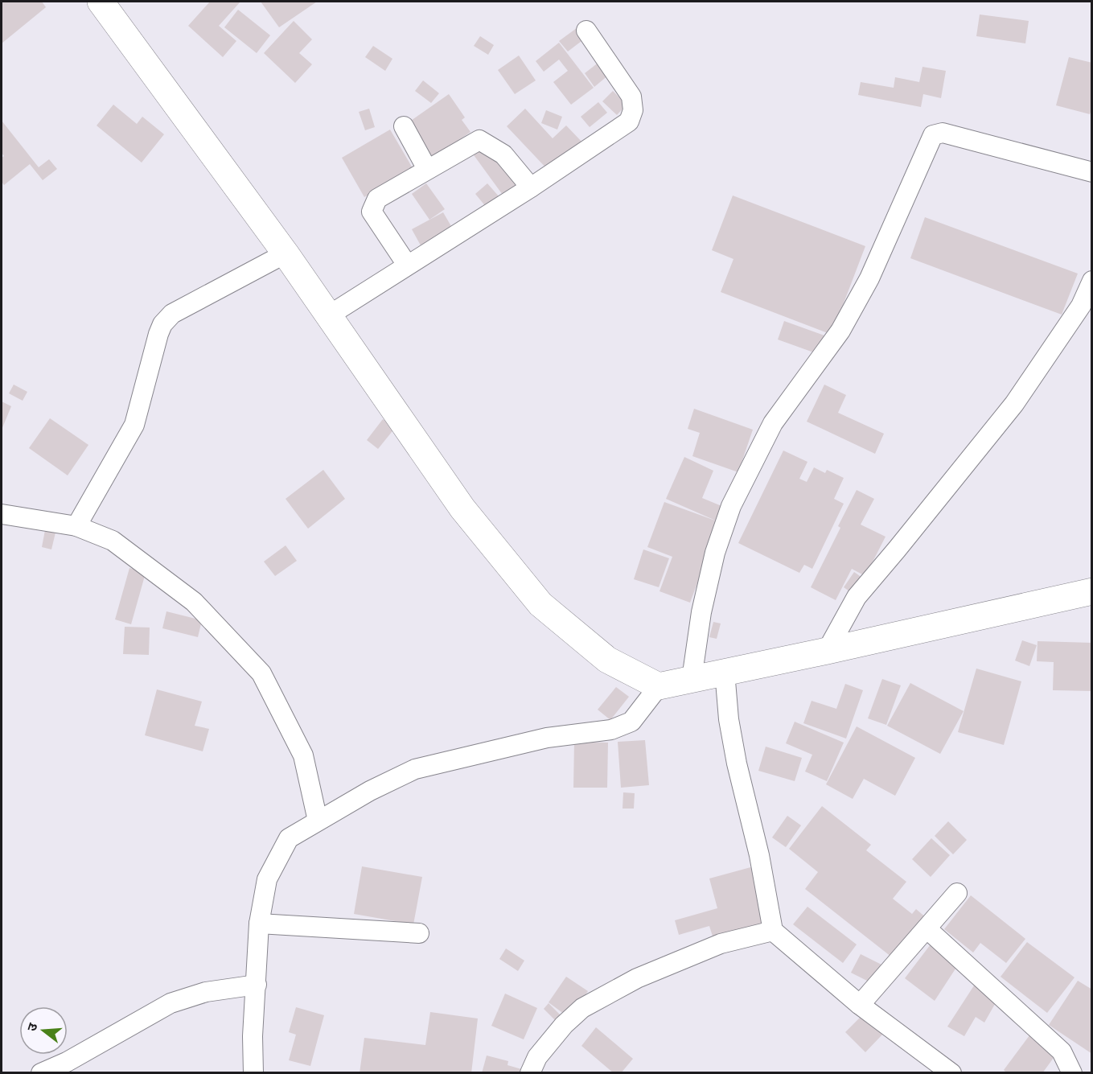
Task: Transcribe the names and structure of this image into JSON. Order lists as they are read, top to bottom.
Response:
{
  "north": "left"
}
